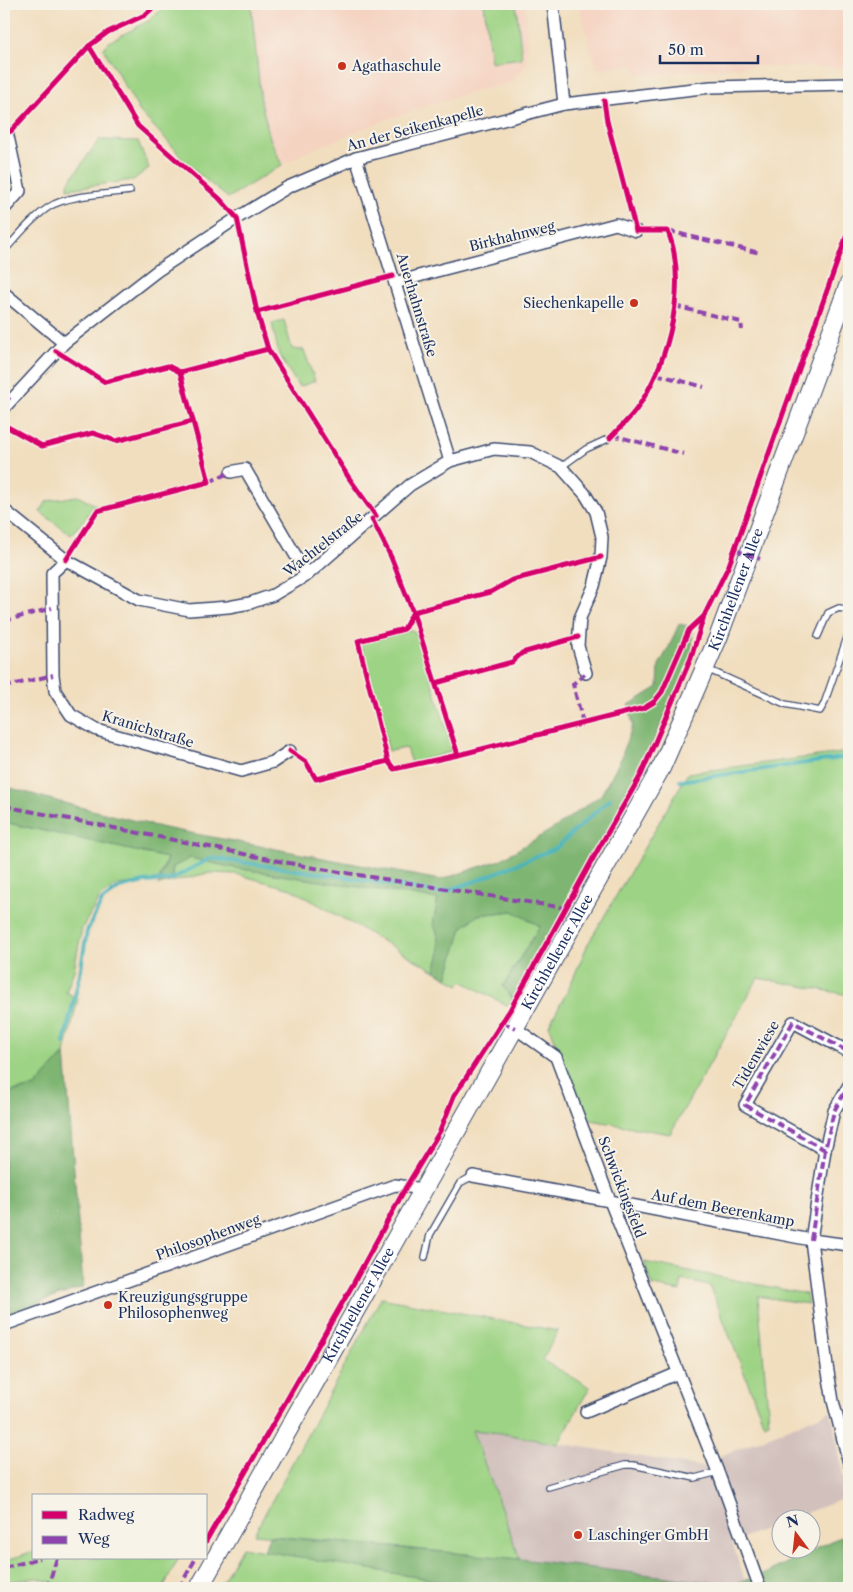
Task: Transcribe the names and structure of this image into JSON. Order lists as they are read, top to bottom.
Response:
{
  "streets": {
    "main road": ["Kirchhellener Allee"],
    "street": [
      "An der Seikenkapelle",
      "Birkhahnweg",
      "Auerhahnstraße",
      "Wachtelstraße",
      "Kranichstraße",
      "Tidenwiese",
      "Schwickingsfeld",
      "Auf dem Beerenkamp",
      "Philosophenweg"
    ]
  },
  "crossings": [
    ["An der Seikenkapelle", "Auerhahnstraße"],
    ["Birkhahnweg", "Auerhahnstraße"],
    ["Auerhahnstraße", "Wachtelstraße"],
    ["Wachtelstraße", "Kranichstraße"],
    ["Kirchhellener Allee", "Schwickingsfeld"],
    ["Kirchhellener Allee", "Philosophenweg"],
    ["Schwickingsfeld", "Auf dem Beerenkamp"]
  ],
  "places": [
    "Agathaschule",
    "Siechenkapelle",
    "Kreuzigungsgruppe Philosophenweg",
    "Laschinger GmbH"
  ],
  "legend": ["Radweg", "Weg"],
  "scale_bar": "50 m",
  "north": "top"
}
